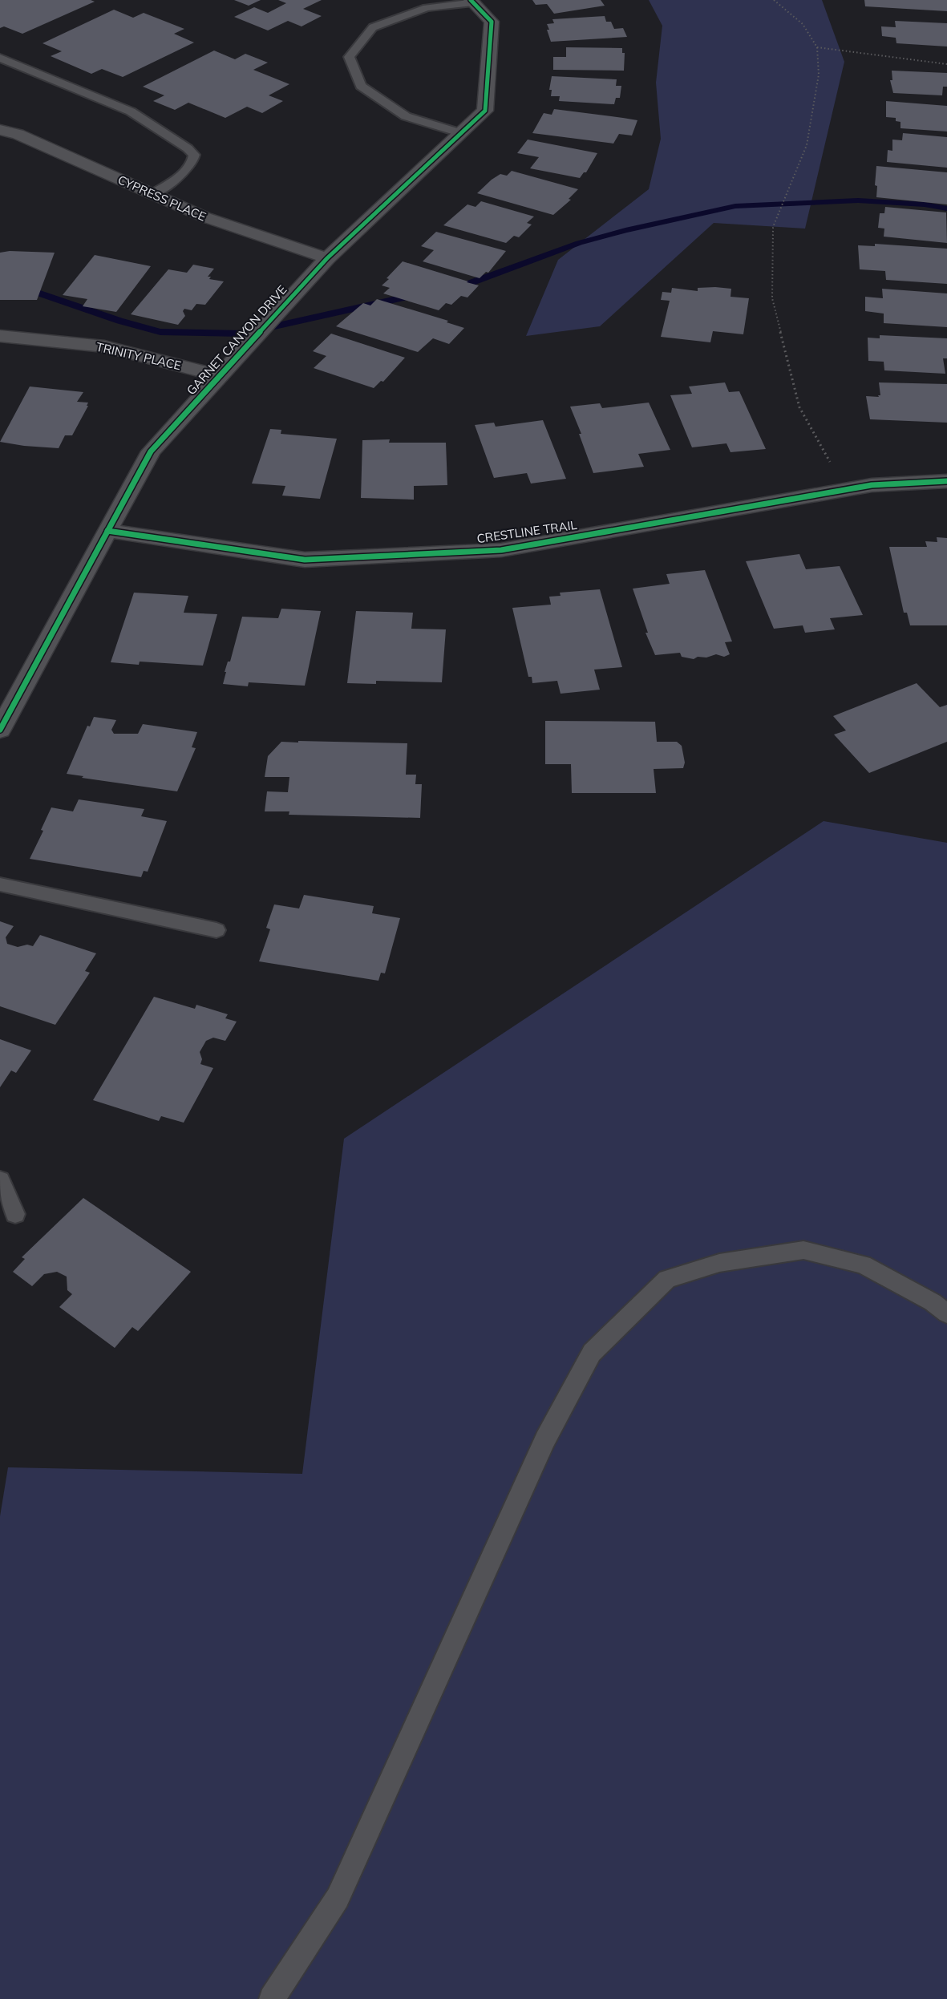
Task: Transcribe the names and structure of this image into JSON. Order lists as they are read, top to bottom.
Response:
{
  "streets": {
    "street": [
      "CYPRESS PLACE",
      "GARNET CANYON DRIVE",
      "TRINITY PLACE",
      "CRESTLINE TRAIL"
    ]
  },
  "crossings": [
    ["CYPRESS PLACE", "GARNET CANYON DRIVE"],
    ["GARNET CANYON DRIVE", "TRINITY PLACE"],
    ["GARNET CANYON DRIVE", "CRESTLINE TRAIL"]
  ]
}
